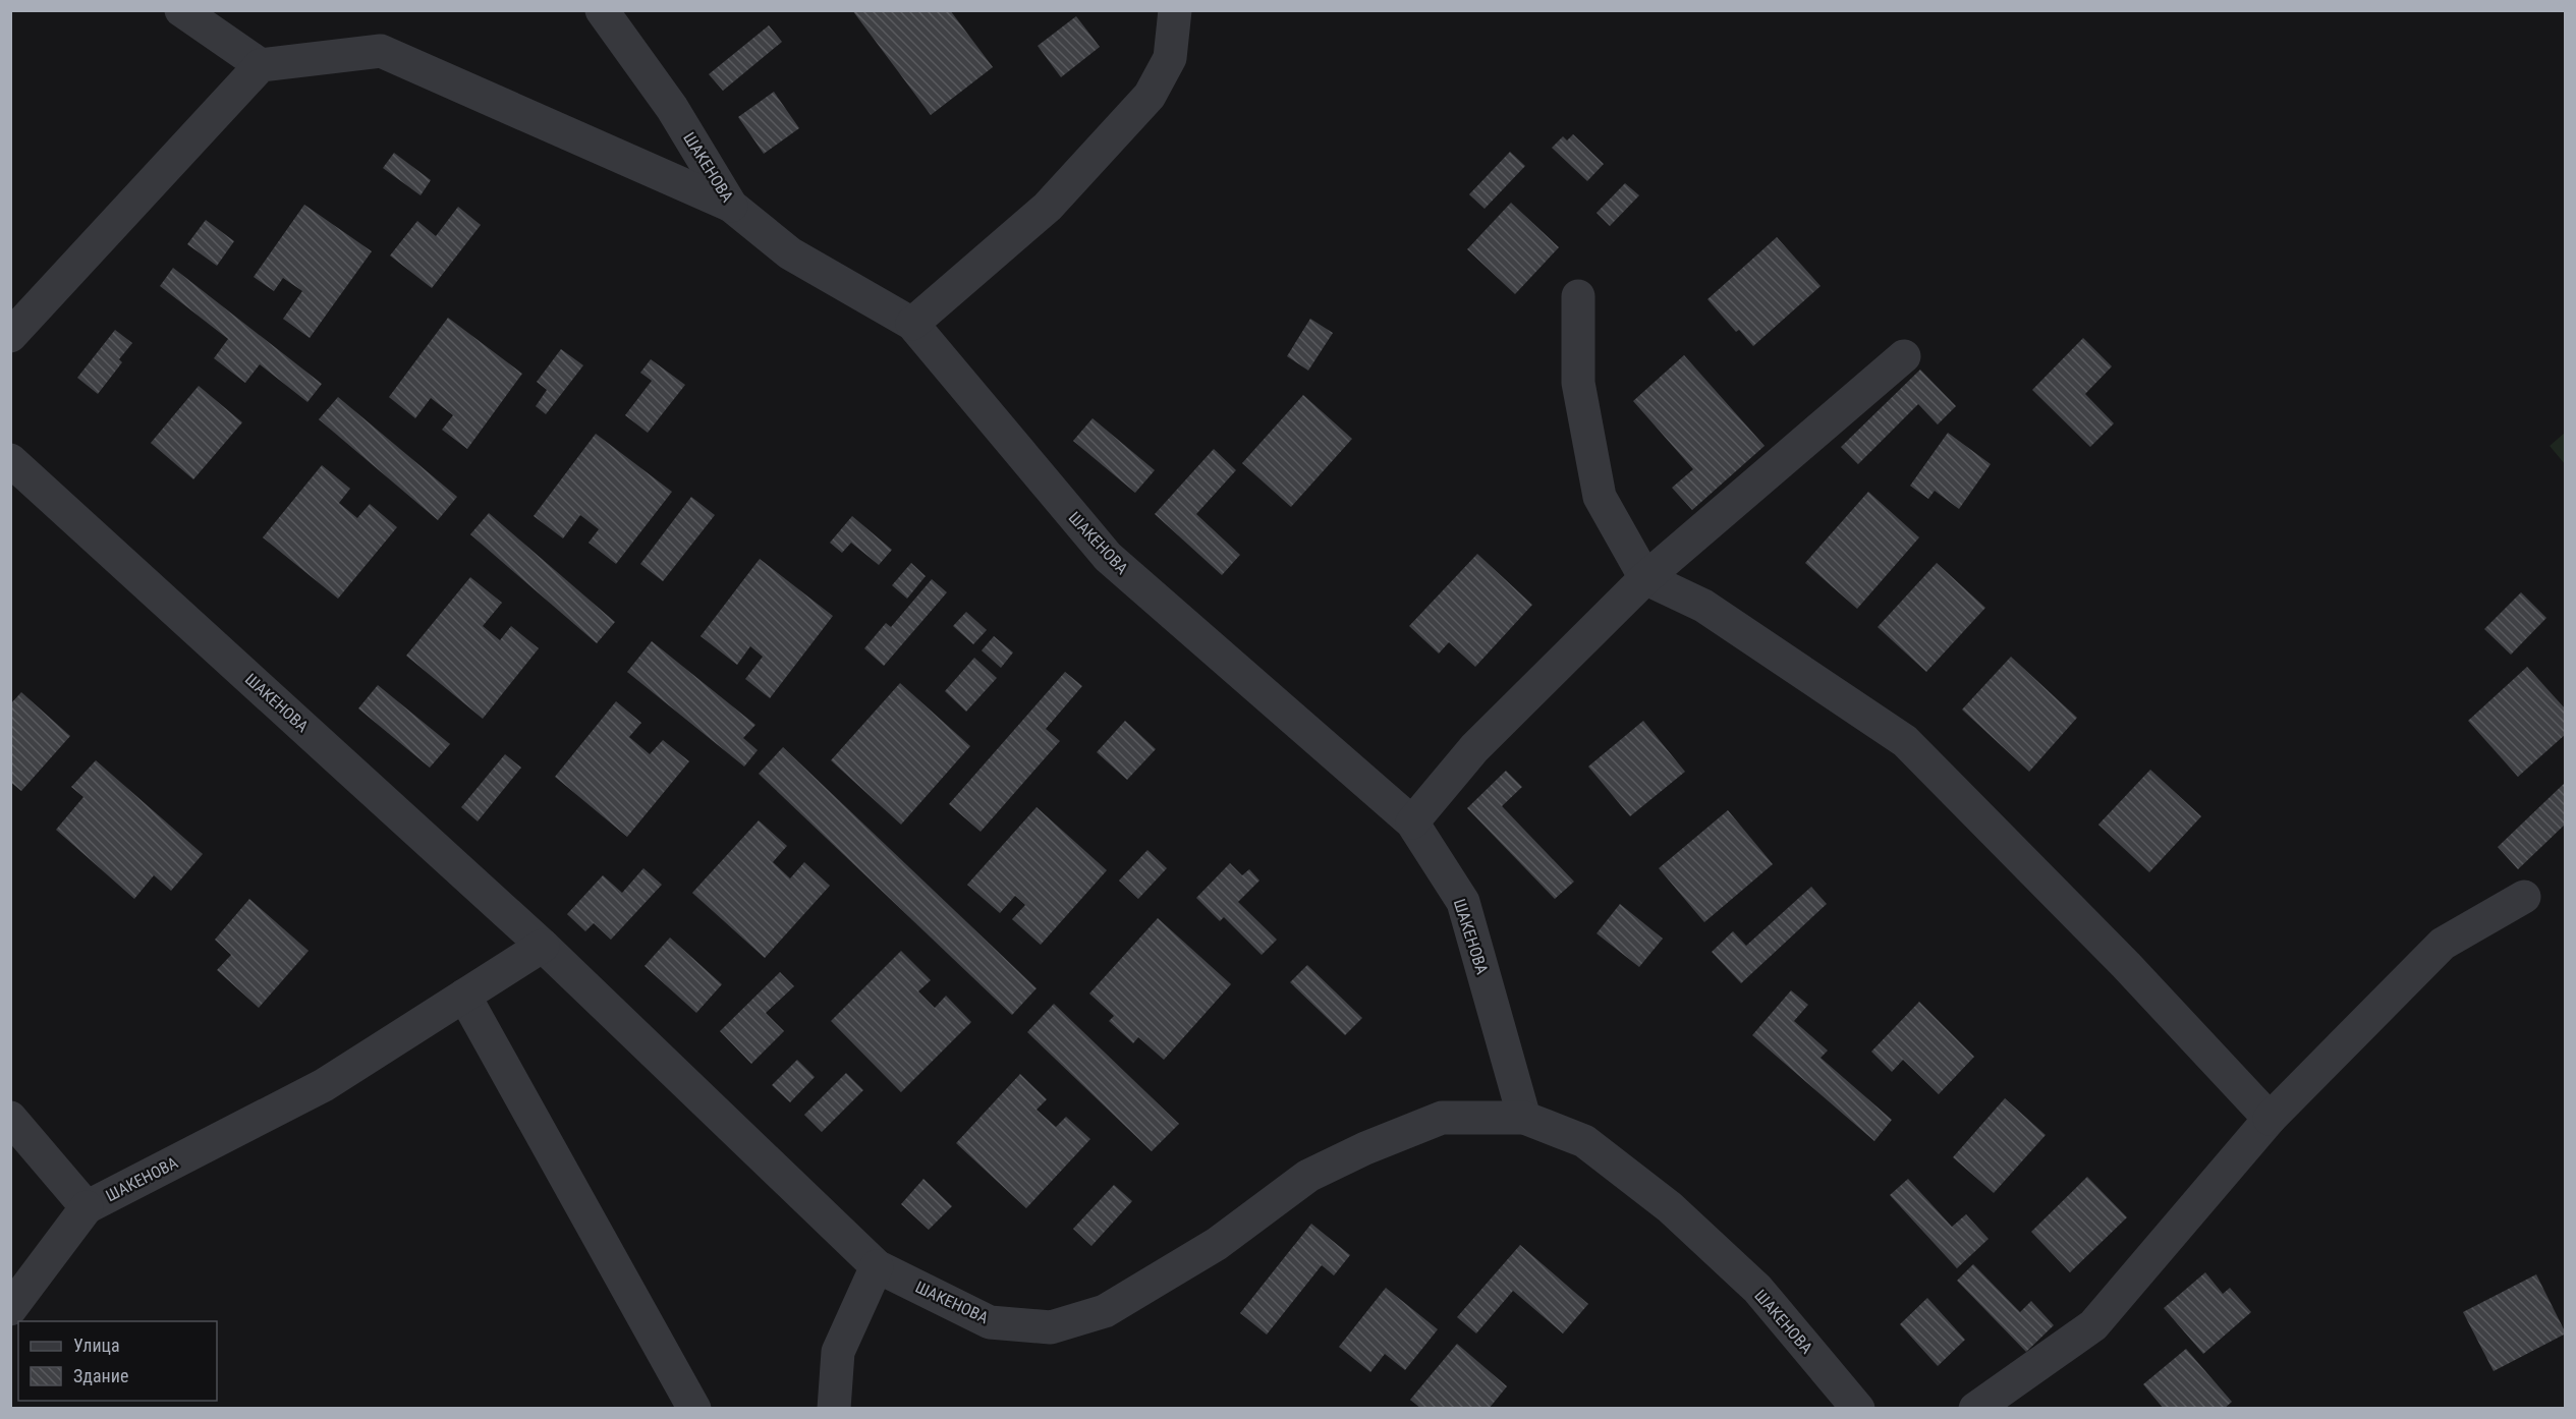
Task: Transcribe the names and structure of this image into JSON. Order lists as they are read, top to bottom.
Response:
{
  "streets": {
    "street": ["ШАКЕНОВА"]
  },
  "legend": ["Улица", "Здание"]
}
